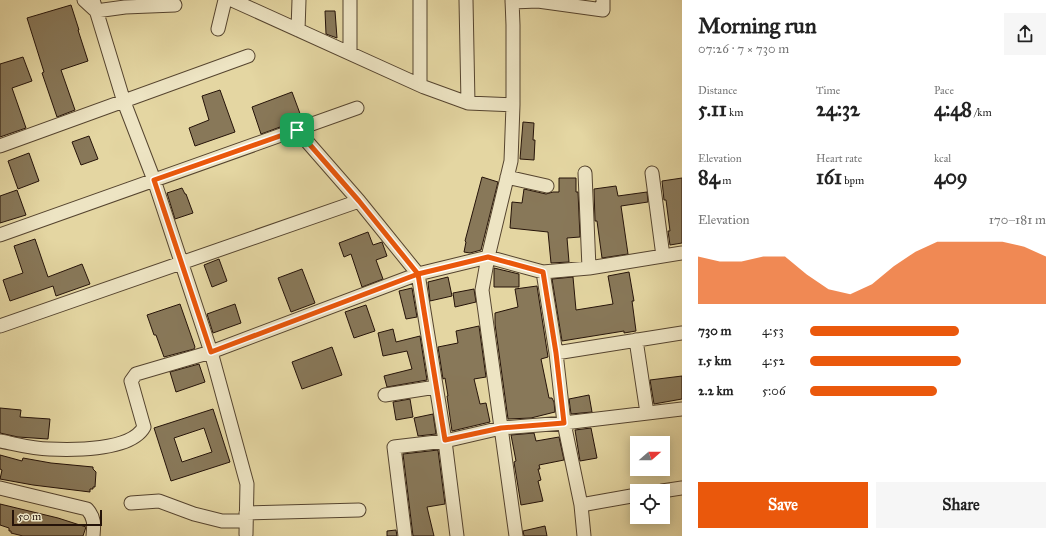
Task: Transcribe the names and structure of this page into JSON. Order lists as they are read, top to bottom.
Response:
{
  "scale_bar": "50 m",
  "north": "right",
  "page": {
    "heading": ["Morning run", "07:26 · 7 × 730 m"],
    "stats": [
      ["Distance", "5.11 km"],
      ["Time", "24:32"],
      ["Pace", "4:48 /km"],
      ["Elevation", "84 m"],
      ["Heart rate", "161 bpm"],
      ["kcal", "409"]
    ],
    "chart": ["Elevation", "170–181 m"],
    "list": [
      {
        "name": "730 m",
        "note": "4:53"
      },
      {
        "name": "1.5 km",
        "note": "4:52"
      },
      {
        "name": "2.2 km",
        "note": "5:06"
      }
    ],
    "buttons": ["Save", "Share"],
    "scale": "50 m"
  }
}
